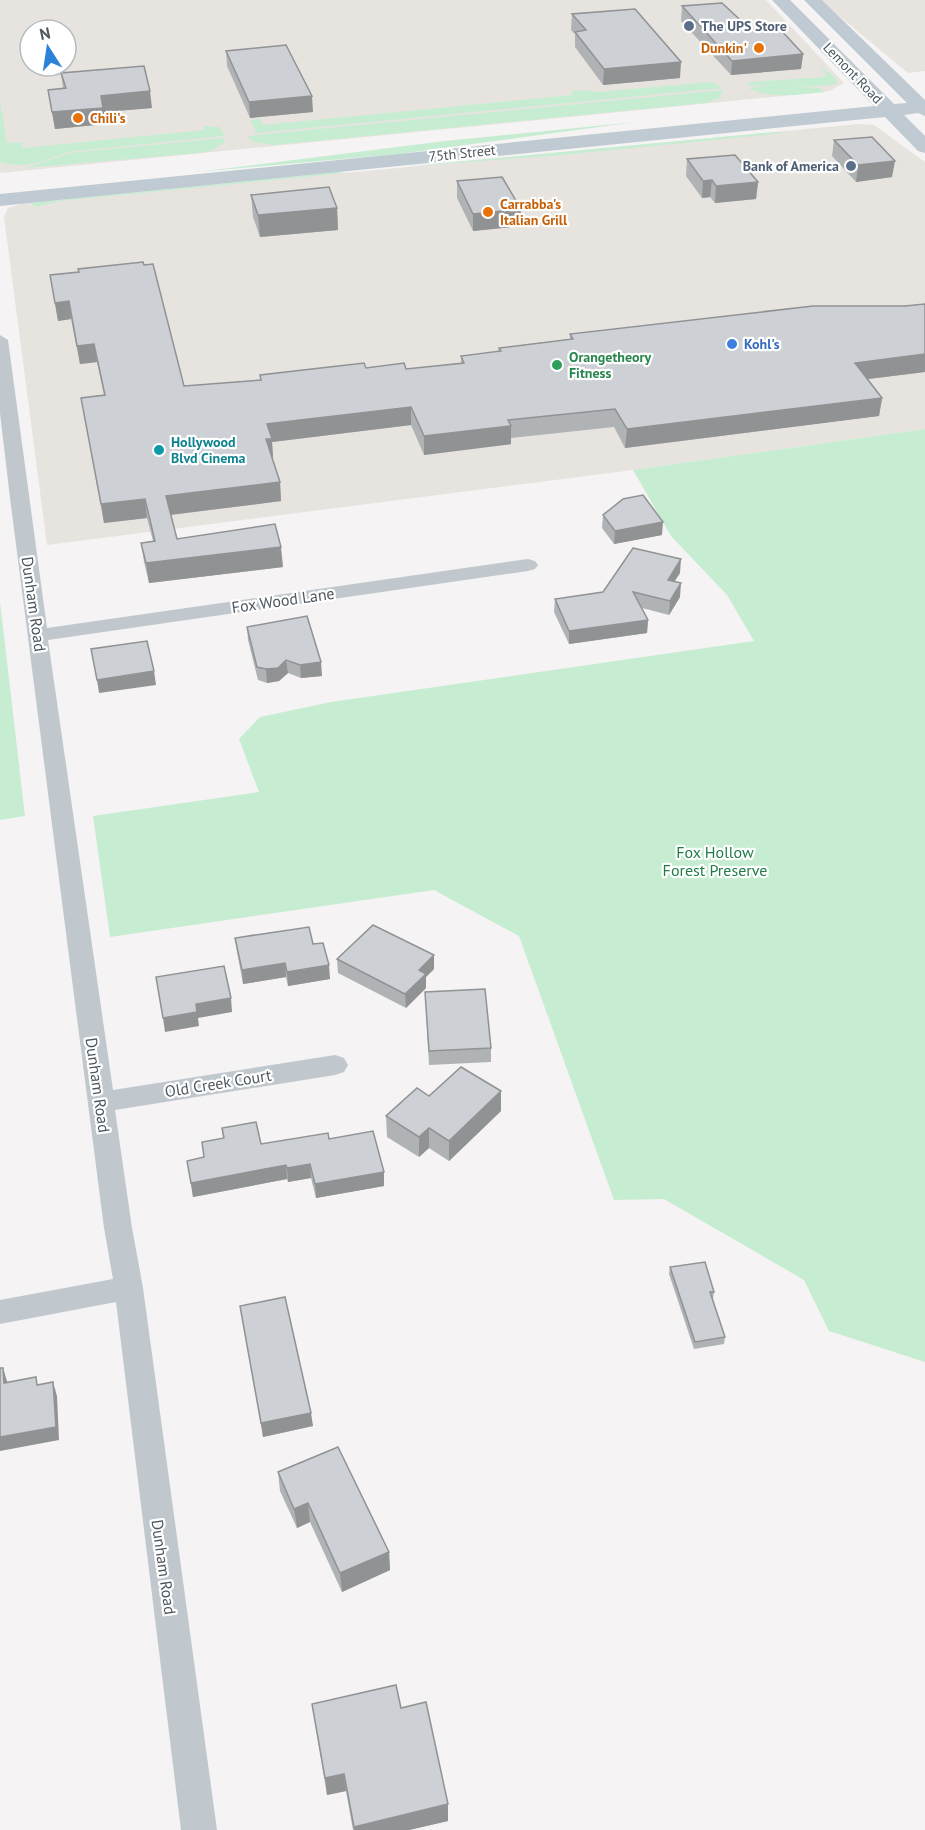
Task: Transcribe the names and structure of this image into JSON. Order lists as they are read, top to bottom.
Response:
{
  "streets": {
    "main road": ["Lemont Road", "75th Street"],
    "street": ["Fox Wood Lane", "Dunham Road", "Old Creek Court"]
  },
  "crossings": [
    ["Lemont Road", "75th Street"],
    ["Fox Wood Lane", "Dunham Road"],
    ["Dunham Road", "Old Creek Court"]
  ],
  "parks": ["Fox Hollow Forest Preserve"],
  "places": [
    "The UPS Store",
    "Dunkin'",
    "Chili's",
    "Bank of America",
    "Carrabba's Italian Grill",
    "Kohl's",
    "Orangetheory Fitness",
    "Hollywood Blvd Cinema"
  ],
  "north": "top"
}
